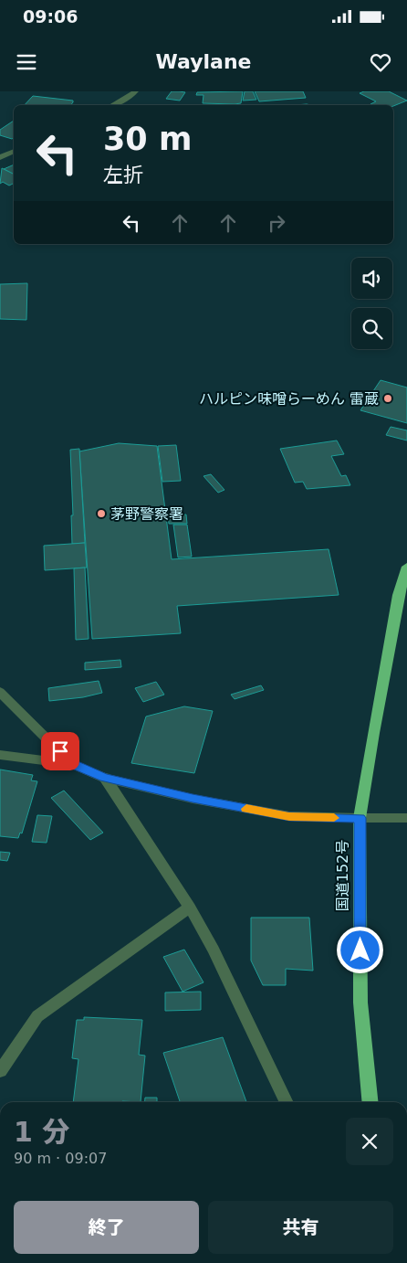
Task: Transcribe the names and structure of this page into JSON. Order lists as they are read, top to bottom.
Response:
{
  "streets": {
    "highway": ["国道152号"]
  },
  "places": ["ハルピン味噌らーめん 雷蔵", "茅野警察署"],
  "page": {
    "status": "09:06",
    "header": "Waylane",
    "turn": ["30 m", "左折"],
    "heading": ["1 分", "90 m · 09:07"],
    "buttons": ["終了", "共有"]
  }
}
